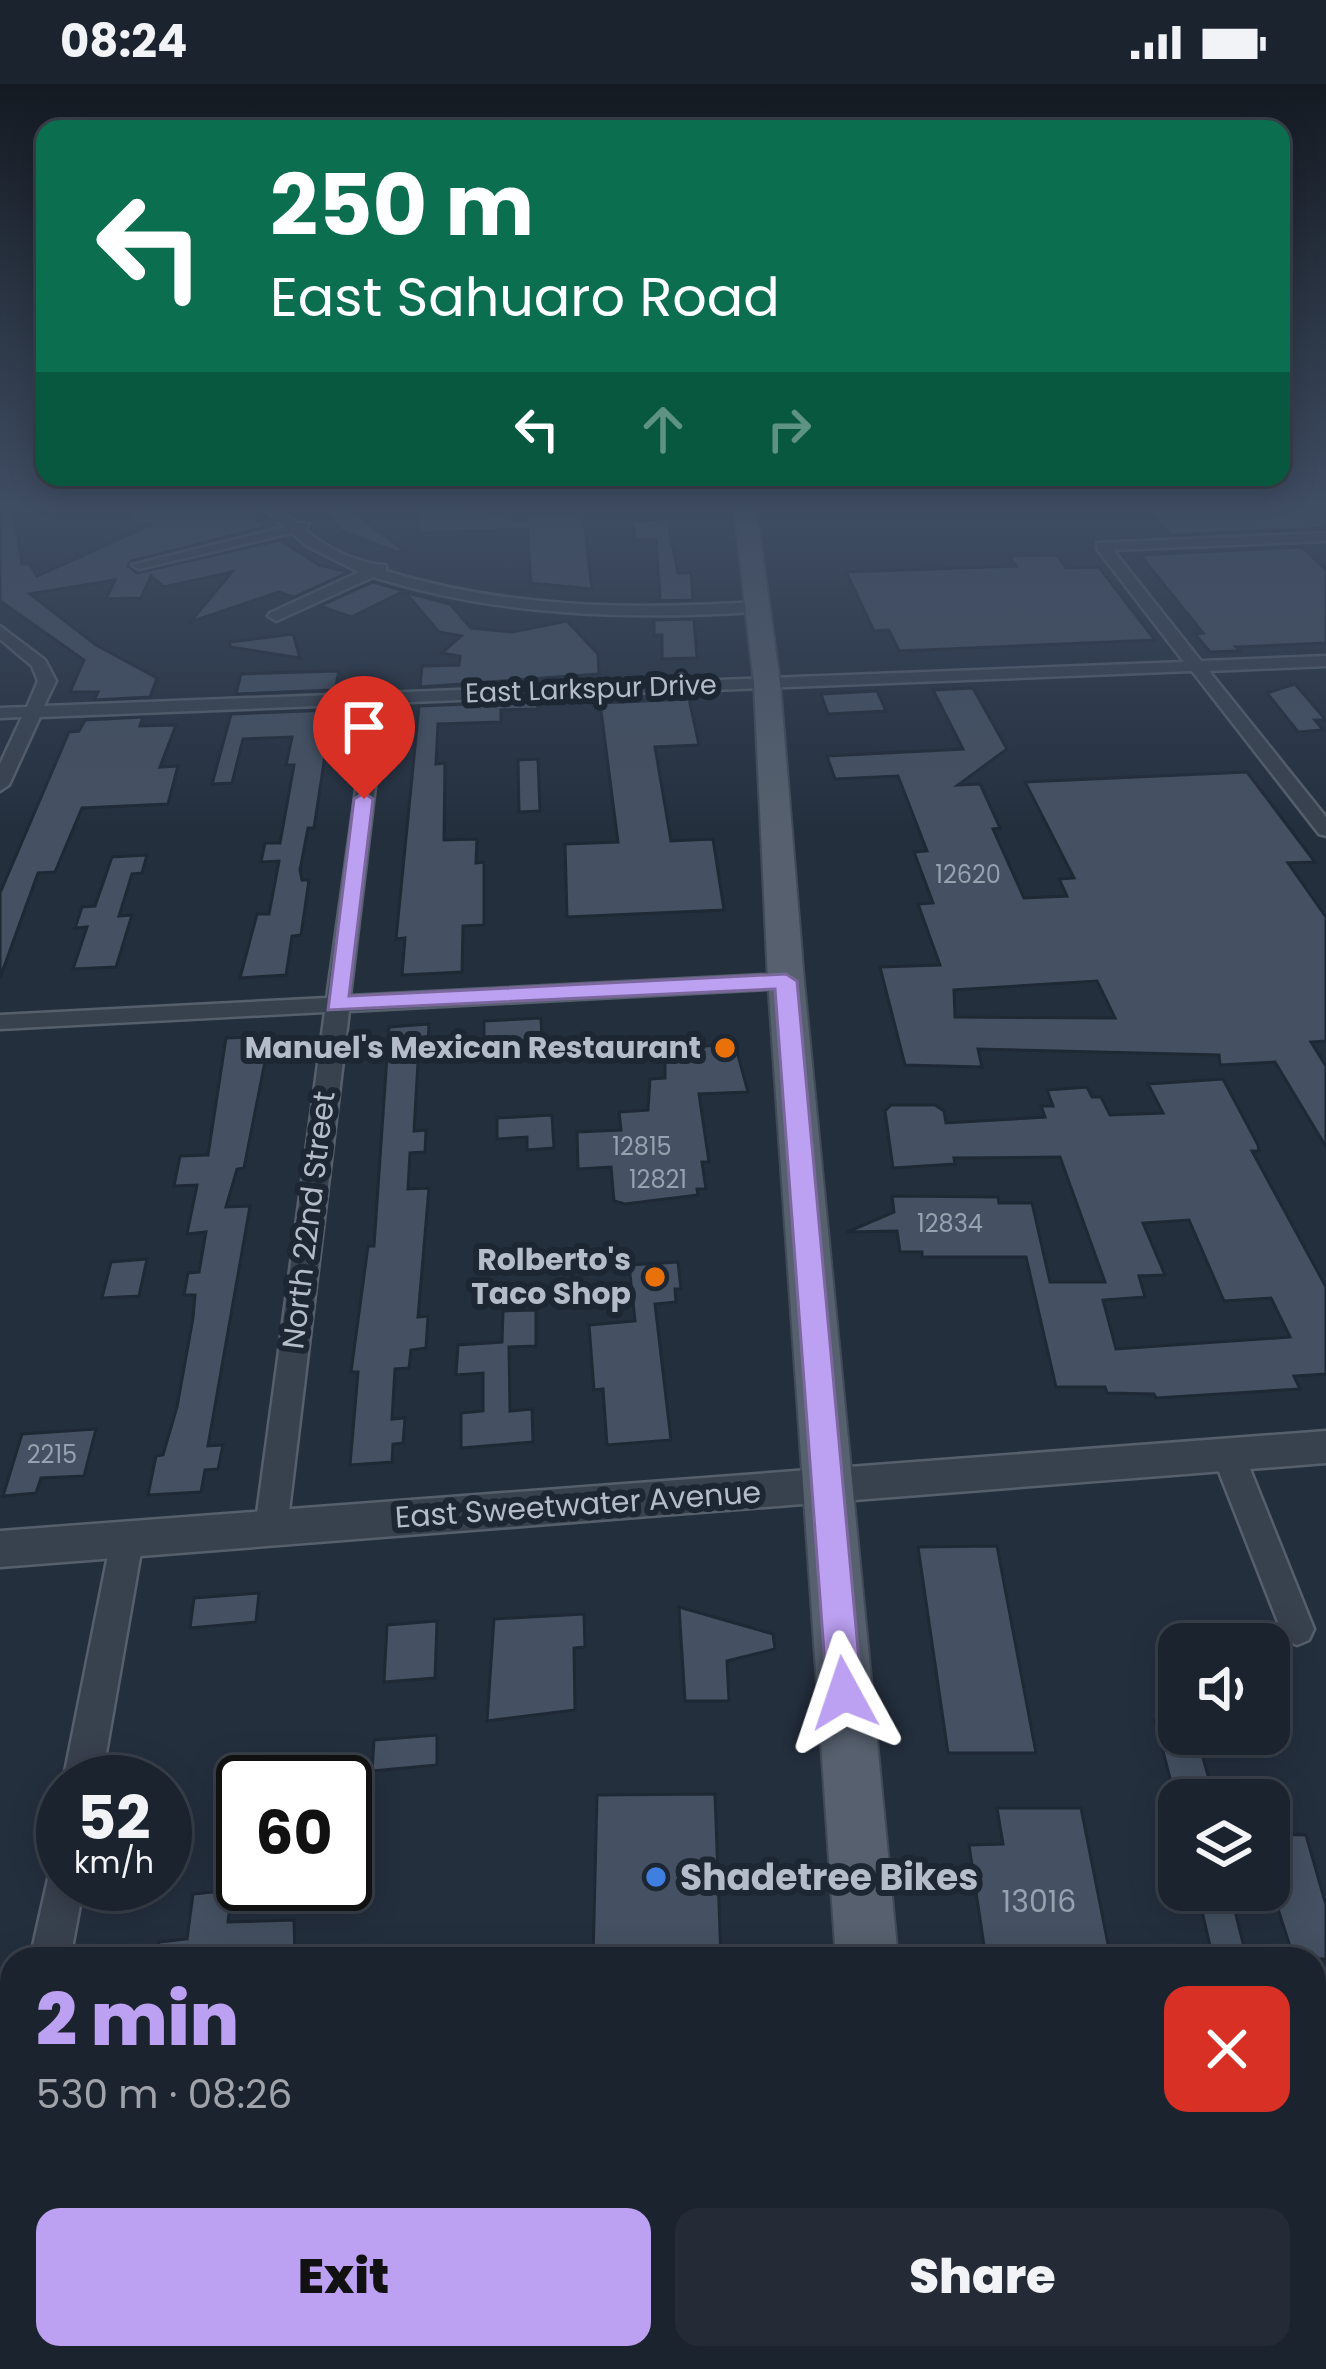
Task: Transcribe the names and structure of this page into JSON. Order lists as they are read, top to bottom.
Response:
{
  "streets": {
    "street": ["East Larkspur Drive", "North 22nd Street", "East Sweetwater Avenue"]
  },
  "crossings": [
    ["East Larkspur Drive", "North 22nd Street"],
    ["North 22nd Street", "East Sweetwater Avenue"]
  ],
  "places": ["Manuel's Mexican Restaurant", "Rolberto's Taco Shop", "Shadetree Bikes"],
  "house_numbers": [
    "12620",
    "12815",
    "12821",
    "12834",
    "2215",
    "13016"
  ],
  "page": {
    "status": "08:24",
    "turn": ["250 m", "East Sahuaro Road"],
    "speed": "52 km/h",
    "limit": "60",
    "heading": ["2 min", "530 m · 08:26"],
    "buttons": ["Exit", "Share"]
  }
}
